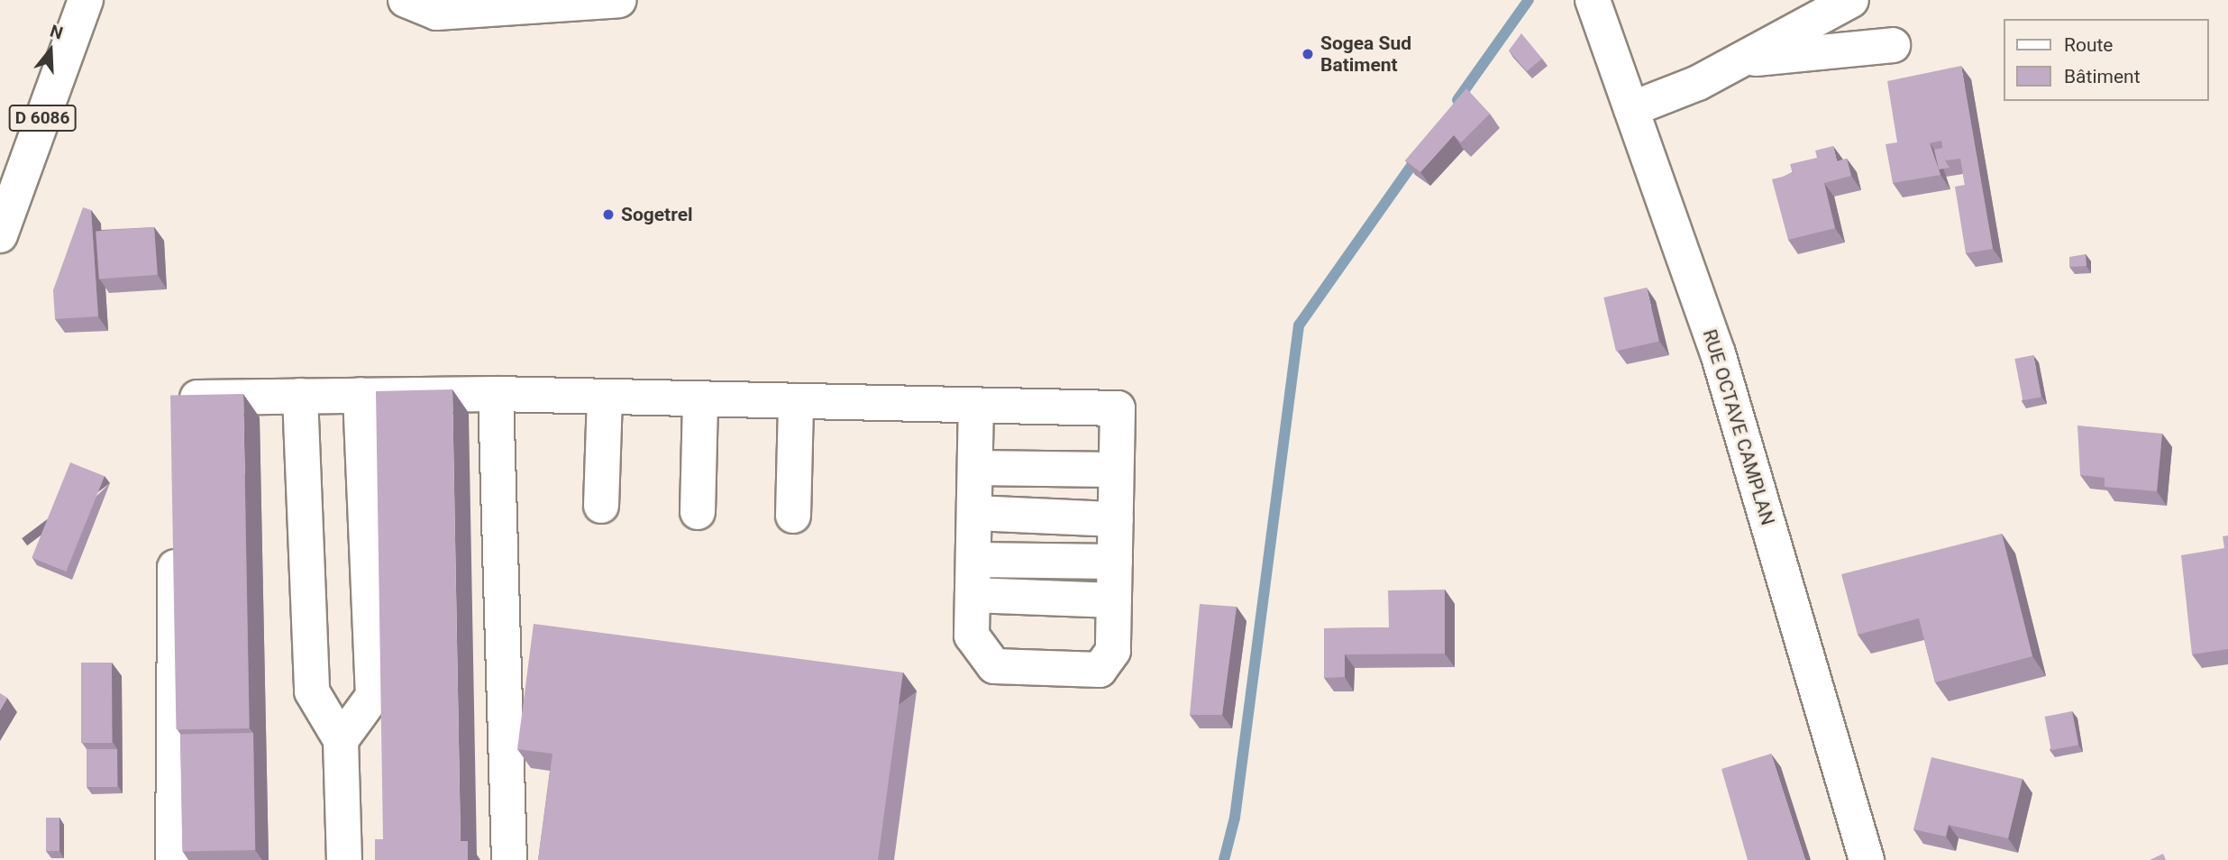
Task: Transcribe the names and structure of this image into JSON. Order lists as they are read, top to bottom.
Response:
{
  "streets": {
    "street": ["D 6086", "RUE OCTAVE CAMPLAN"]
  },
  "places": ["Sogea Sud Batiment", "Sogetrel"],
  "legend": ["Route", "Bâtiment"],
  "north": "top"
}
